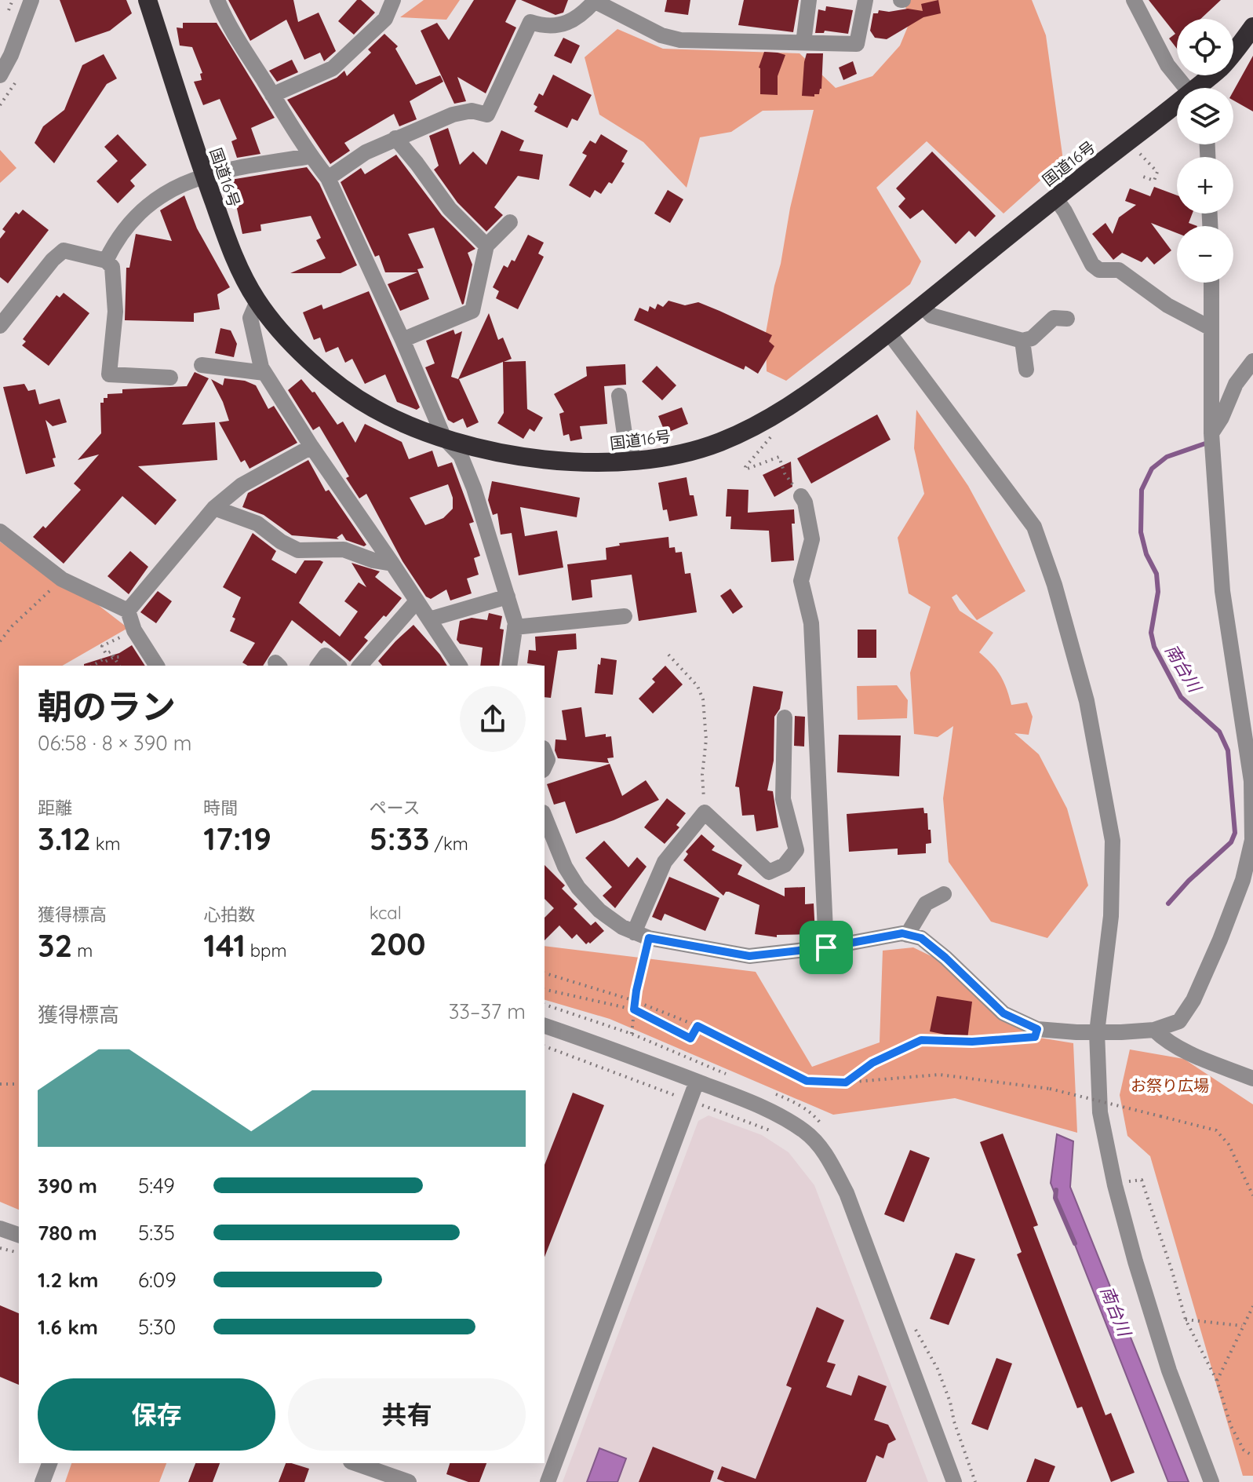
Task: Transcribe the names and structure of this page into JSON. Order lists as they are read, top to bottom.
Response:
{
  "streets": {
    "highway": ["国道16号"]
  },
  "water": ["南台川"],
  "parks": ["お祭り広場"],
  "page": {
    "map_buttons": ["+", "−"],
    "heading": ["朝のラン", "06:58 · 8 × 390 m"],
    "stats": [
      ["距離", "3.12 km"],
      ["時間", "17:19"],
      ["ペース", "5:33 /km"],
      ["獲得標高", "32 m"],
      ["心拍数", "141 bpm"],
      ["kcal", "200"]
    ],
    "chart": ["獲得標高", "33–37 m"],
    "list": [
      {
        "name": "390 m",
        "note": "5:49"
      },
      {
        "name": "780 m",
        "note": "5:35"
      },
      {
        "name": "1.2 km",
        "note": "6:09"
      },
      {
        "name": "1.6 km",
        "note": "5:30"
      }
    ],
    "buttons": ["保存", "共有"]
  }
}
